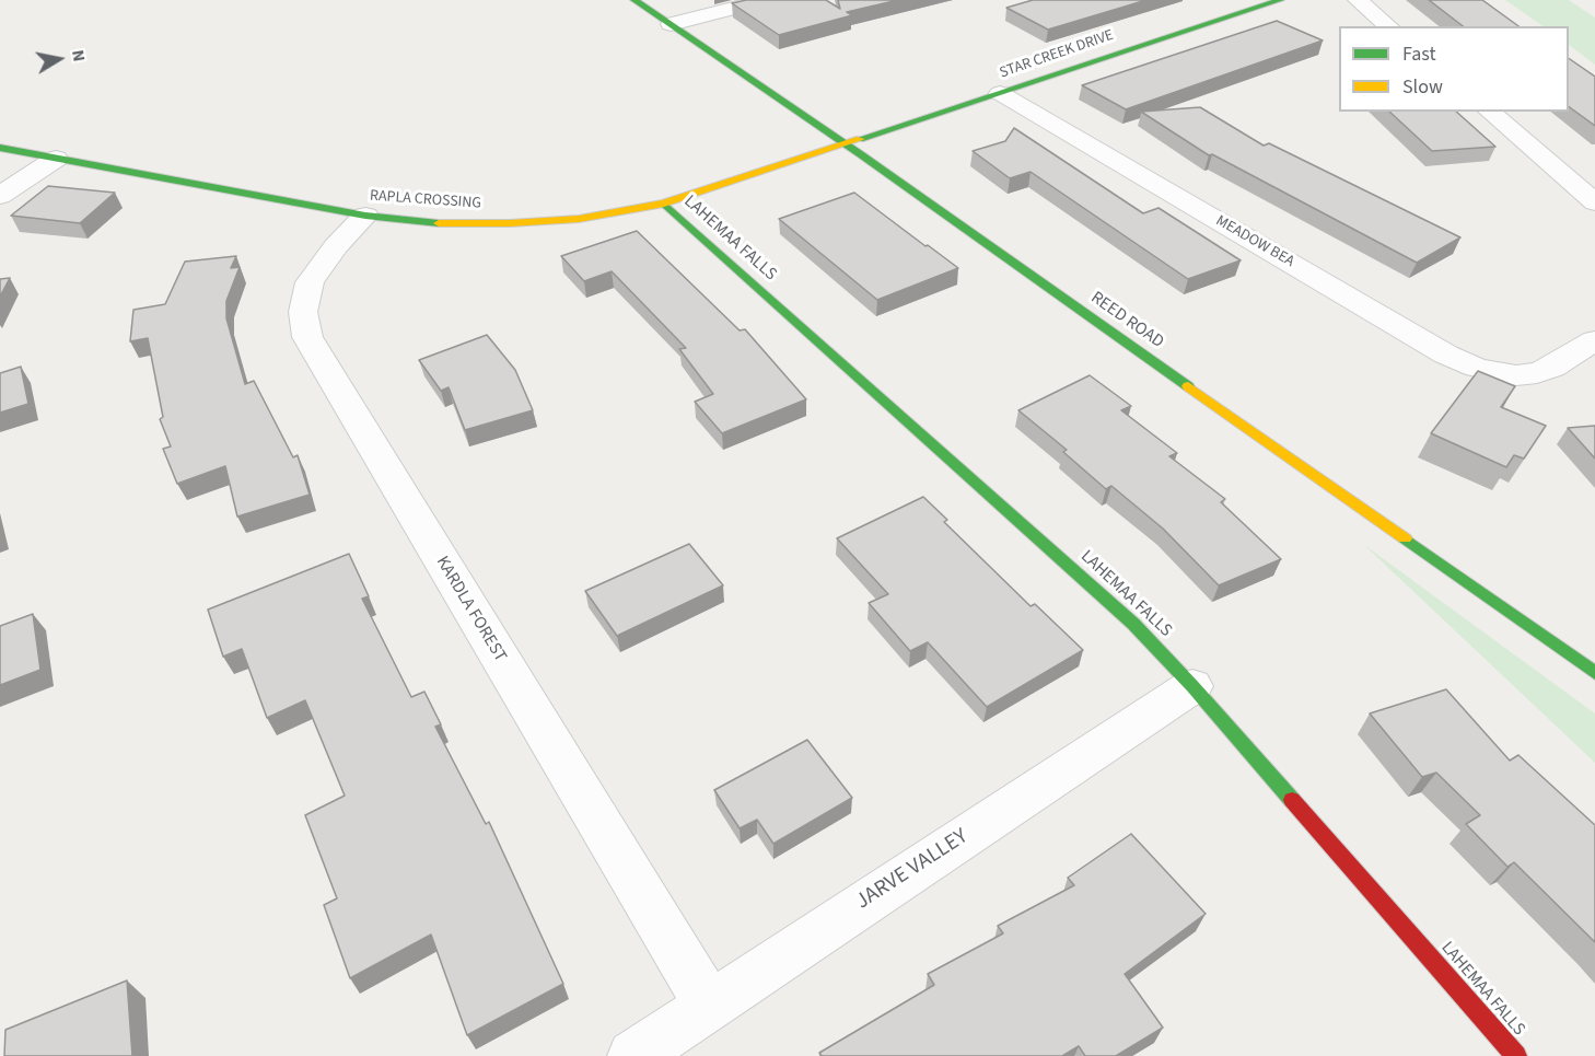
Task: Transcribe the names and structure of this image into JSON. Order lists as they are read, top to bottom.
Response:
{
  "streets": {
    "street": [
      "STAR CREEK DRIVE",
      "RAPLA CROSSING",
      "LAHEMAA FALLS",
      "MEADOW BEA",
      "REED ROAD",
      "KARDLA FOREST",
      "JARVE VALLEY"
    ]
  },
  "crossings": [
    ["STAR CREEK DRIVE", "RAPLA CROSSING"],
    ["STAR CREEK DRIVE", "MEADOW BEA"],
    ["STAR CREEK DRIVE", "REED ROAD"],
    ["RAPLA CROSSING", "LAHEMAA FALLS"],
    ["RAPLA CROSSING", "REED ROAD"],
    ["RAPLA CROSSING", "KARDLA FOREST"],
    ["LAHEMAA FALLS", "JARVE VALLEY"],
    ["KARDLA FOREST", "JARVE VALLEY"]
  ],
  "legend": ["Fast", "Slow"],
  "north": "right"
}
